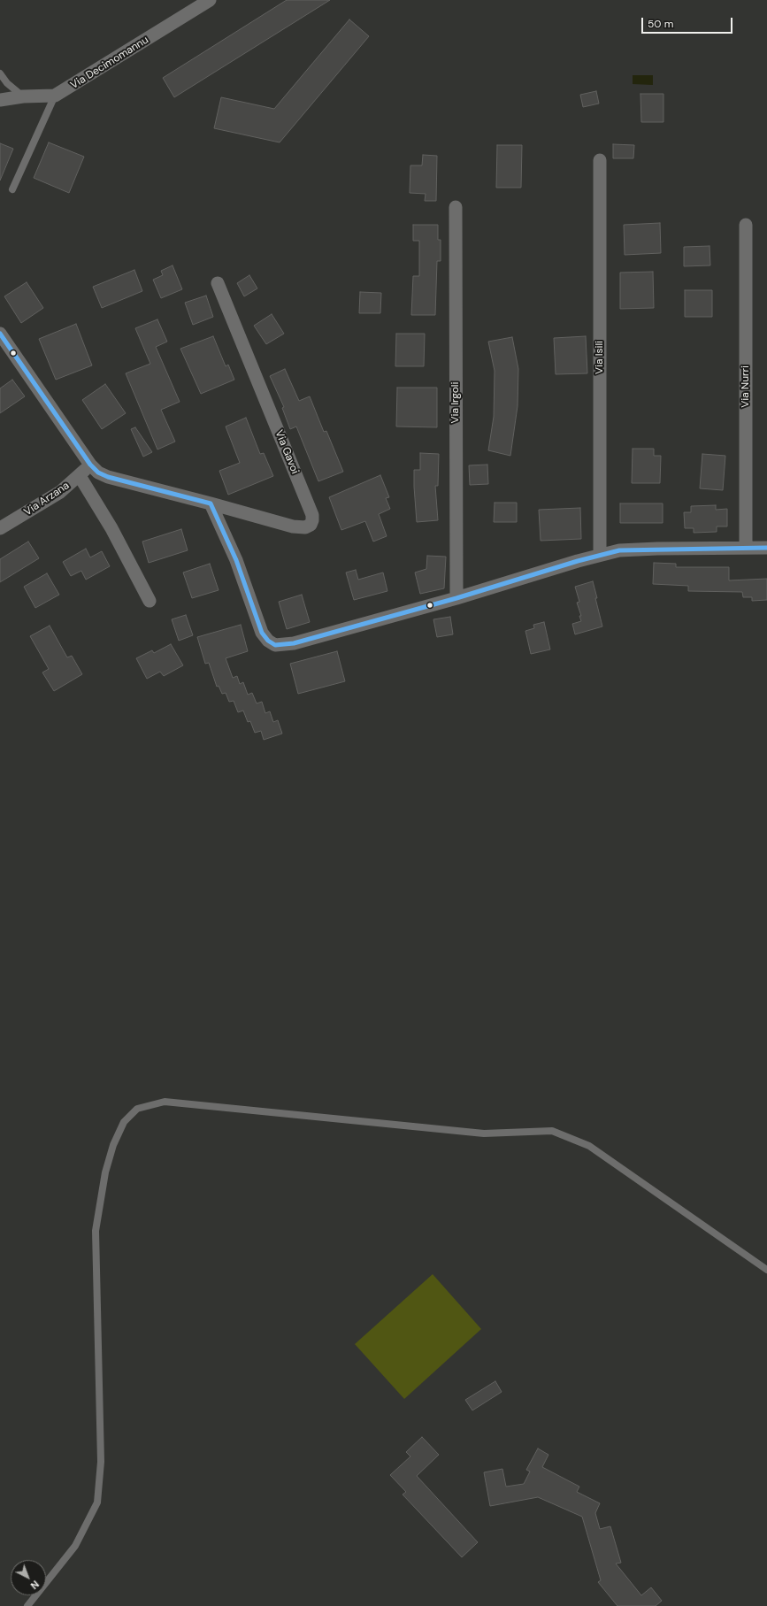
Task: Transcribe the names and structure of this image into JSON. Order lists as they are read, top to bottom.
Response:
{
  "streets": {
    "street": [
      "Via Decimomannu",
      "Via Isili",
      "Via Nurri",
      "Via Irgoli",
      "Via Gavoi",
      "Via Arzana"
    ]
  },
  "scale_bar": "50 m",
  "north": "bottom right"
}
